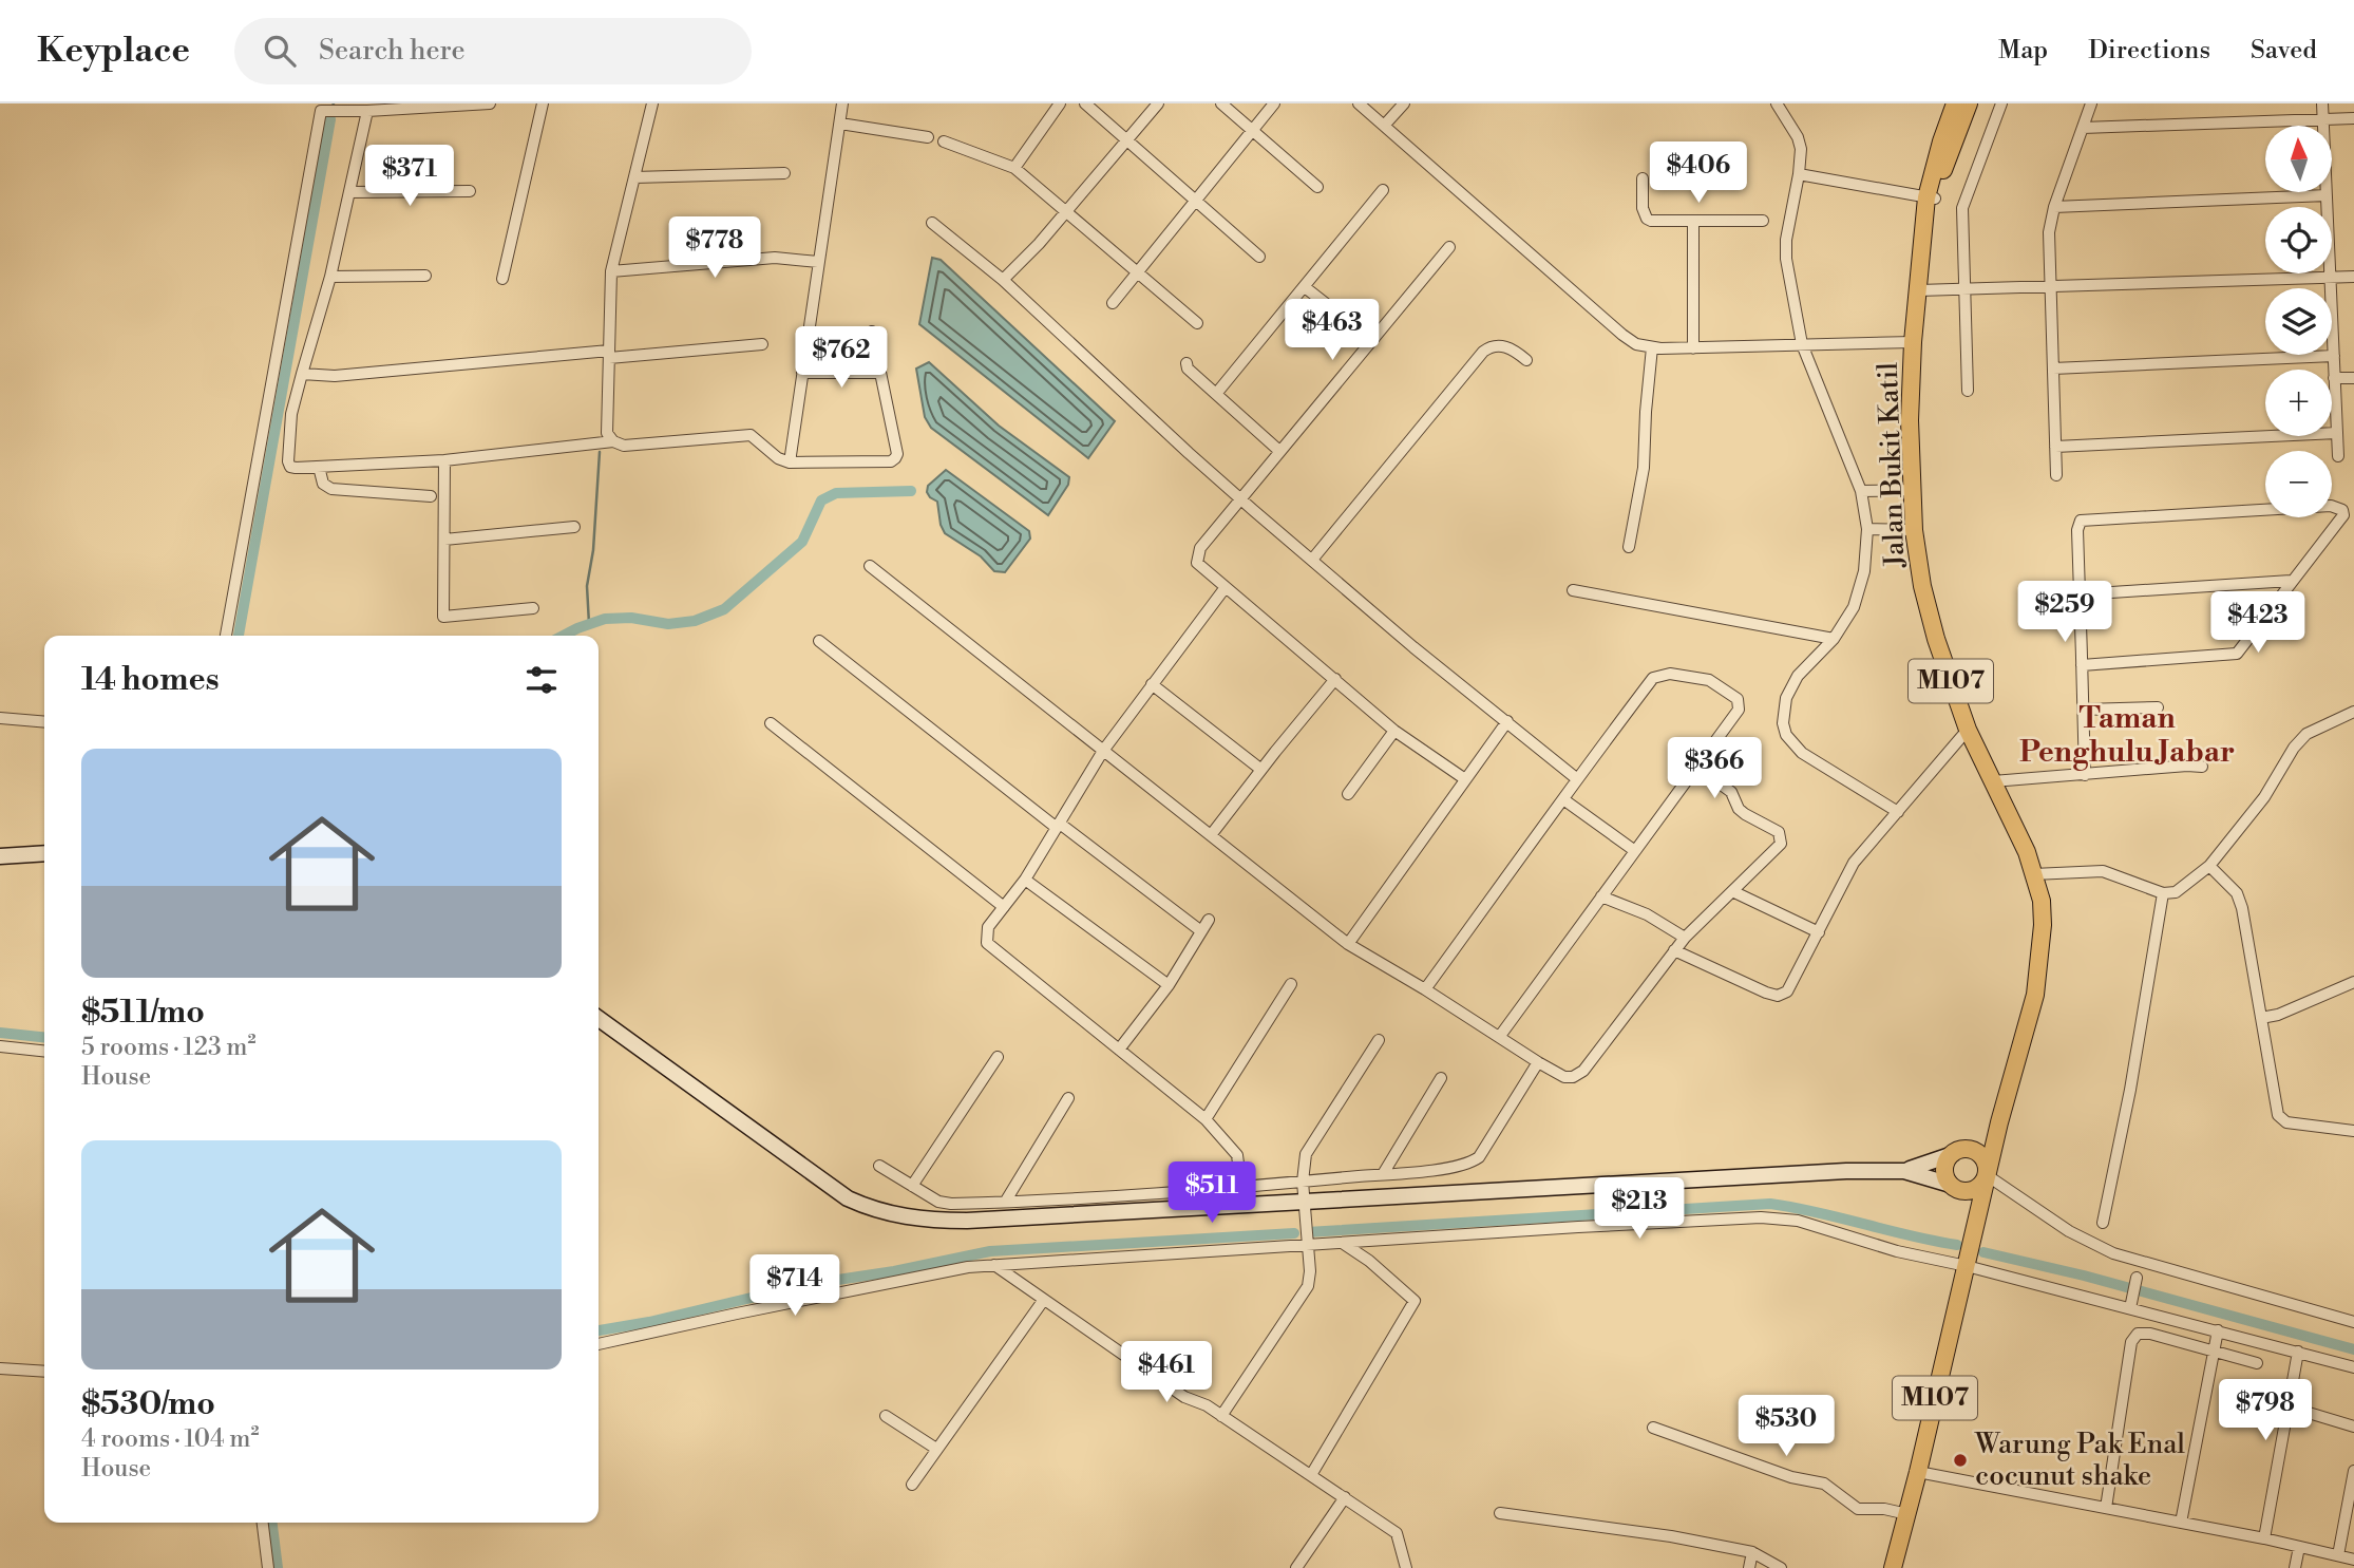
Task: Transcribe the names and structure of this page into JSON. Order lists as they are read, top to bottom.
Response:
{
  "streets": {
    "main road": ["Jalan Bukit Katil", "M107"]
  },
  "crossings": [
    ["Jalan Bukit Katil", "M107"]
  ],
  "districts": ["Taman Penghulu Jabar"],
  "places": ["Warung Pak Enal cocunut shake"],
  "north": "top",
  "page": {
    "header": "Keyplace",
    "search": "Search here",
    "nav": ["Map", "Directions", "Saved"],
    "map_buttons": ["+", "−"],
    "price": [
      "$406",
      "$371",
      "$778",
      "$463",
      "$762",
      "$259",
      "$423",
      "$366",
      "$511",
      "$213",
      "$714",
      "$461",
      "$798",
      "$530"
    ],
    "heading": "14 homes",
    "list": [
      {
        "name": "$511/mo",
        "note": "5 rooms · 123 m² · House"
      },
      {
        "name": "$530/mo",
        "note": "4 rooms · 104 m² · House"
      }
    ]
  }
}
